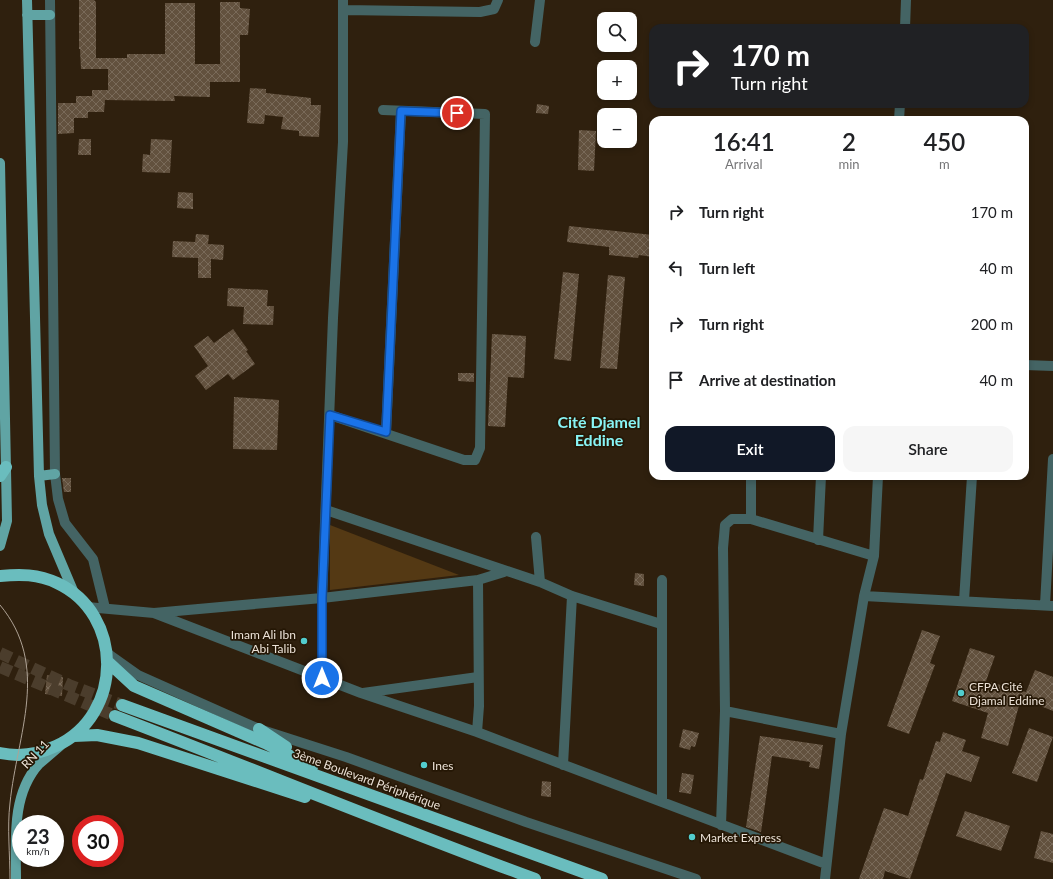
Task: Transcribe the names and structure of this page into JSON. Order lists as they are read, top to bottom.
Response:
{
  "streets": {
    "highway": ["3ème Boulevard Périphérique"],
    "main road": ["RN 11"]
  },
  "districts": ["Cité Djamel Eddine"],
  "places": [
    "Imam Ali Ibn Abi Talib",
    "CFPA Cité Djamal Eddine",
    "Ines",
    "Market Express"
  ],
  "page": {
    "map_buttons": ["+", "−"],
    "turn": ["170 m", "Turn right"],
    "eta": [
      "16:41",
      "Arrival",
      "2",
      "min",
      "450",
      "m"
    ],
    "list": [
      {
        "name": "Turn right",
        "value": "170 m"
      },
      {
        "name": "Turn left",
        "value": "40 m"
      },
      {
        "name": "Turn right",
        "value": "200 m"
      },
      {
        "name": "Arrive at destination",
        "value": "40 m"
      }
    ],
    "buttons": ["Exit", "Share"],
    "speed": "23 km/h",
    "limit": "30"
  }
}
